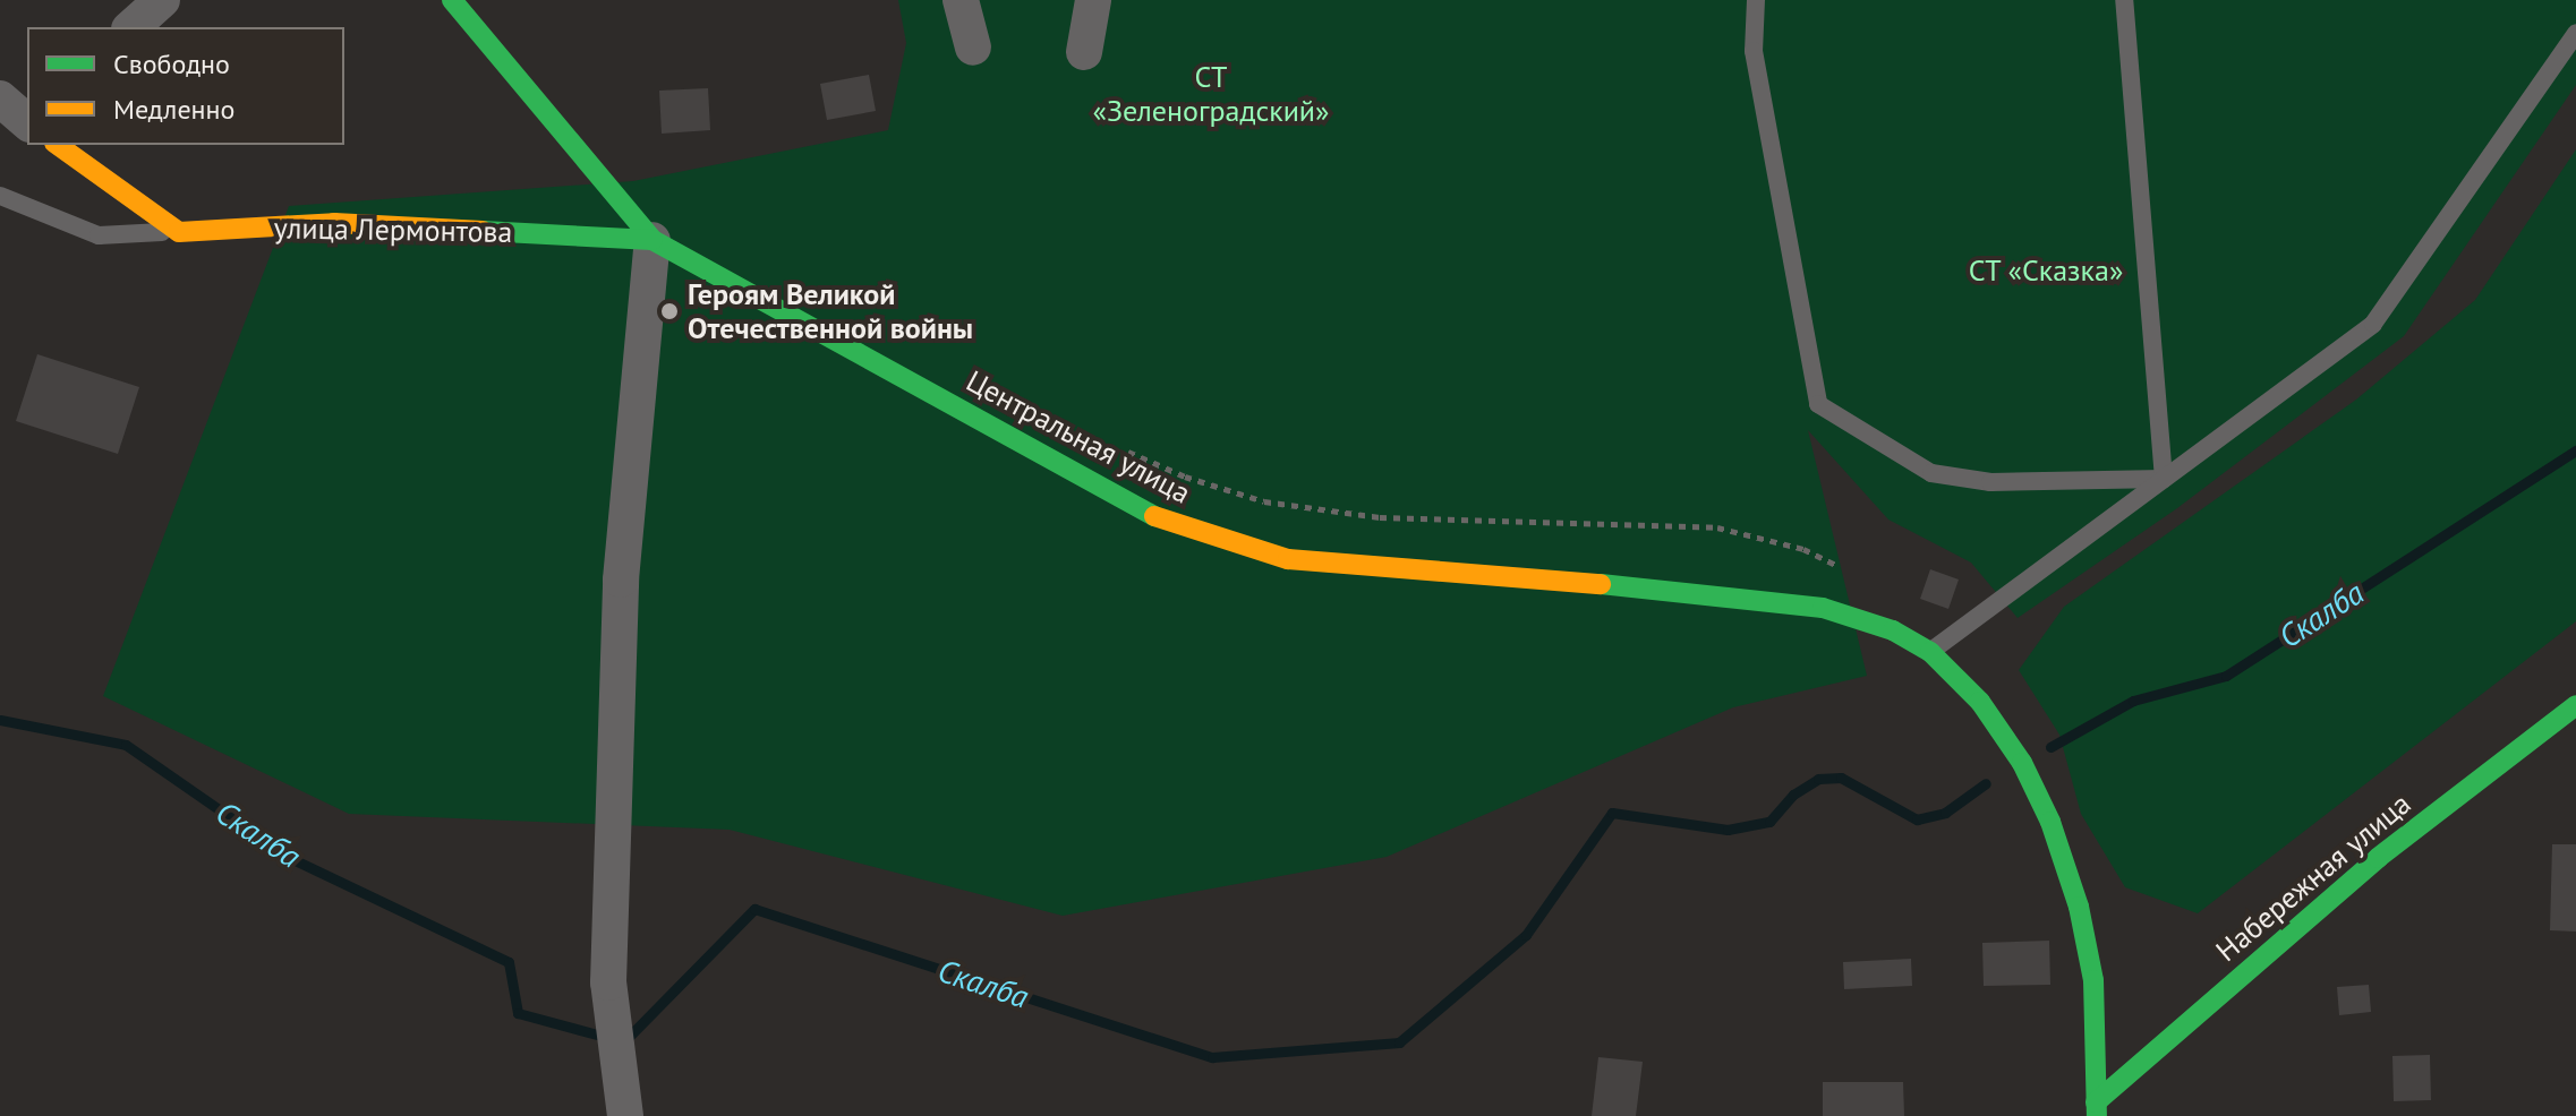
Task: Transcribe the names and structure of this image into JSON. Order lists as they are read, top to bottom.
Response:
{
  "streets": {
    "street": ["улица Лермонтова", "Центральная улица", "Набережная улица"]
  },
  "crossings": [
    ["улица Лермонтова", "Центральная улица"],
    ["Центральная улица", "Набережная улица"]
  ],
  "water": ["Скалба"],
  "parks": ["СТ «Зеленоградский»", "СТ «Сказка»"],
  "places": ["Героям Великой Отечественной войны"],
  "legend": ["Свободно", "Медленно"]
}
